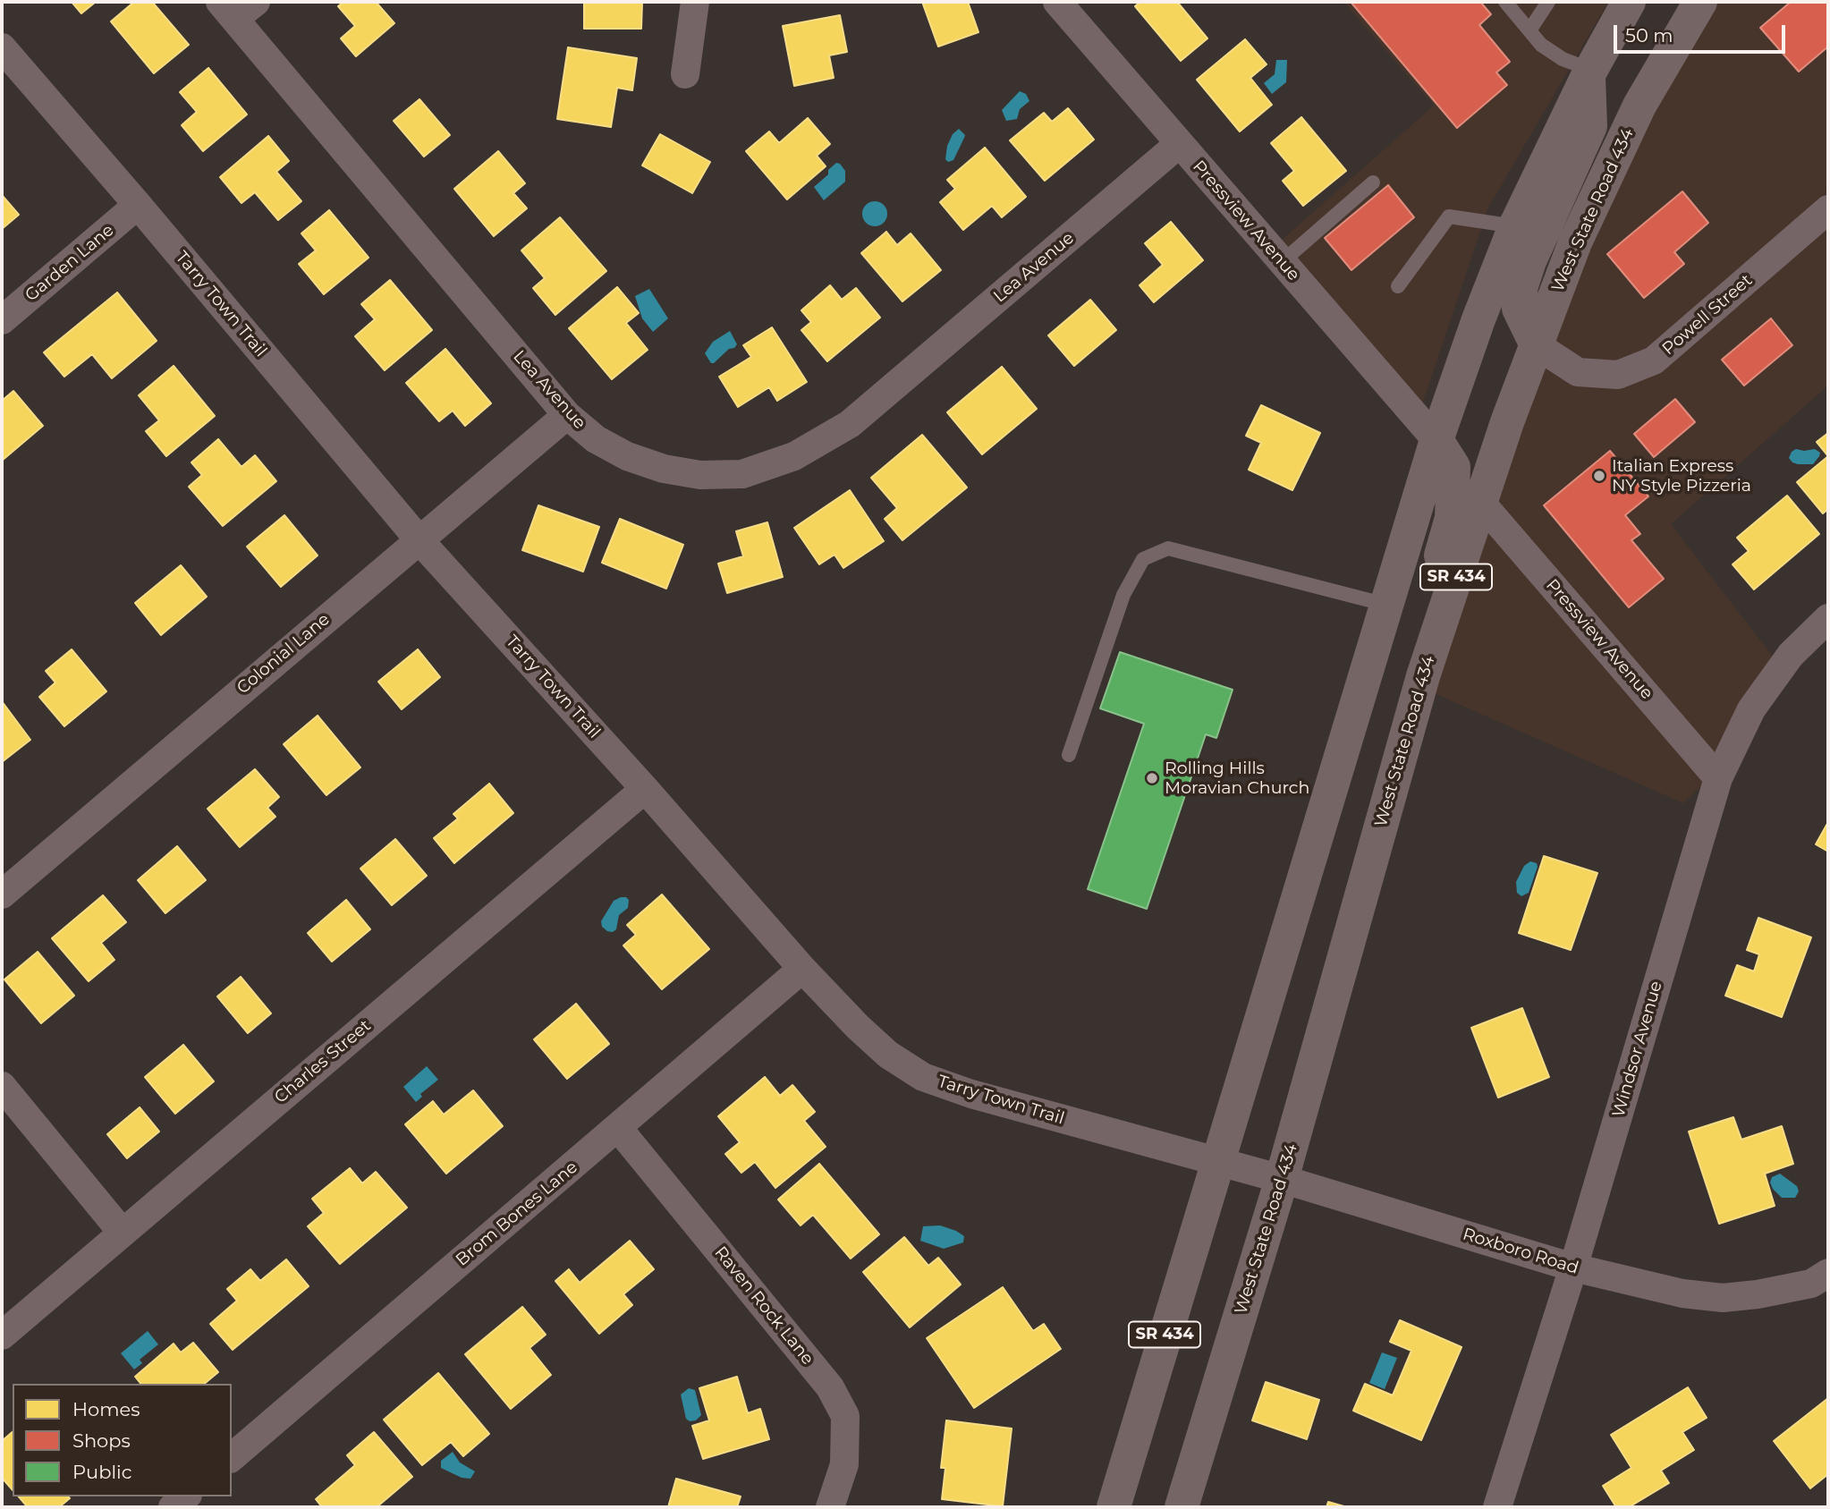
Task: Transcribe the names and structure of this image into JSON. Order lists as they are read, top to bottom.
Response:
{
  "streets": {
    "main road": ["West State Road 434", "SR 434"],
    "street": [
      "Pressview Avenue",
      "Garden Lane",
      "Lea Avenue",
      "Tarry Town Trail",
      "Powell Street",
      "Colonial Lane",
      "Windsor Avenue",
      "Charles Street",
      "Brom Bones Lane",
      "Roxboro Road",
      "Raven Rock Lane"
    ]
  },
  "crossings": [
    ["West State Road 434", "Pressview Avenue"],
    ["West State Road 434", "Powell Street"],
    ["West State Road 434", "Roxboro Road"],
    ["Pressview Avenue", "Lea Avenue"],
    ["Pressview Avenue", "SR 434"],
    ["Pressview Avenue", "Windsor Avenue"],
    ["Garden Lane", "Tarry Town Trail"],
    ["Lea Avenue", "Colonial Lane"],
    ["Tarry Town Trail", "SR 434"],
    ["Tarry Town Trail", "Colonial Lane"],
    ["Tarry Town Trail", "Charles Street"],
    ["Tarry Town Trail", "Brom Bones Lane"],
    ["Tarry Town Trail", "Roxboro Road"],
    ["SR 434", "Roxboro Road"],
    ["Windsor Avenue", "Roxboro Road"],
    ["Brom Bones Lane", "Raven Rock Lane"]
  ],
  "places": ["Italian Express NY Style Pizzeria", "Rolling Hills Moravian Church"],
  "legend": ["Homes", "Shops", "Public"],
  "scale_bar": "50 m"
}
